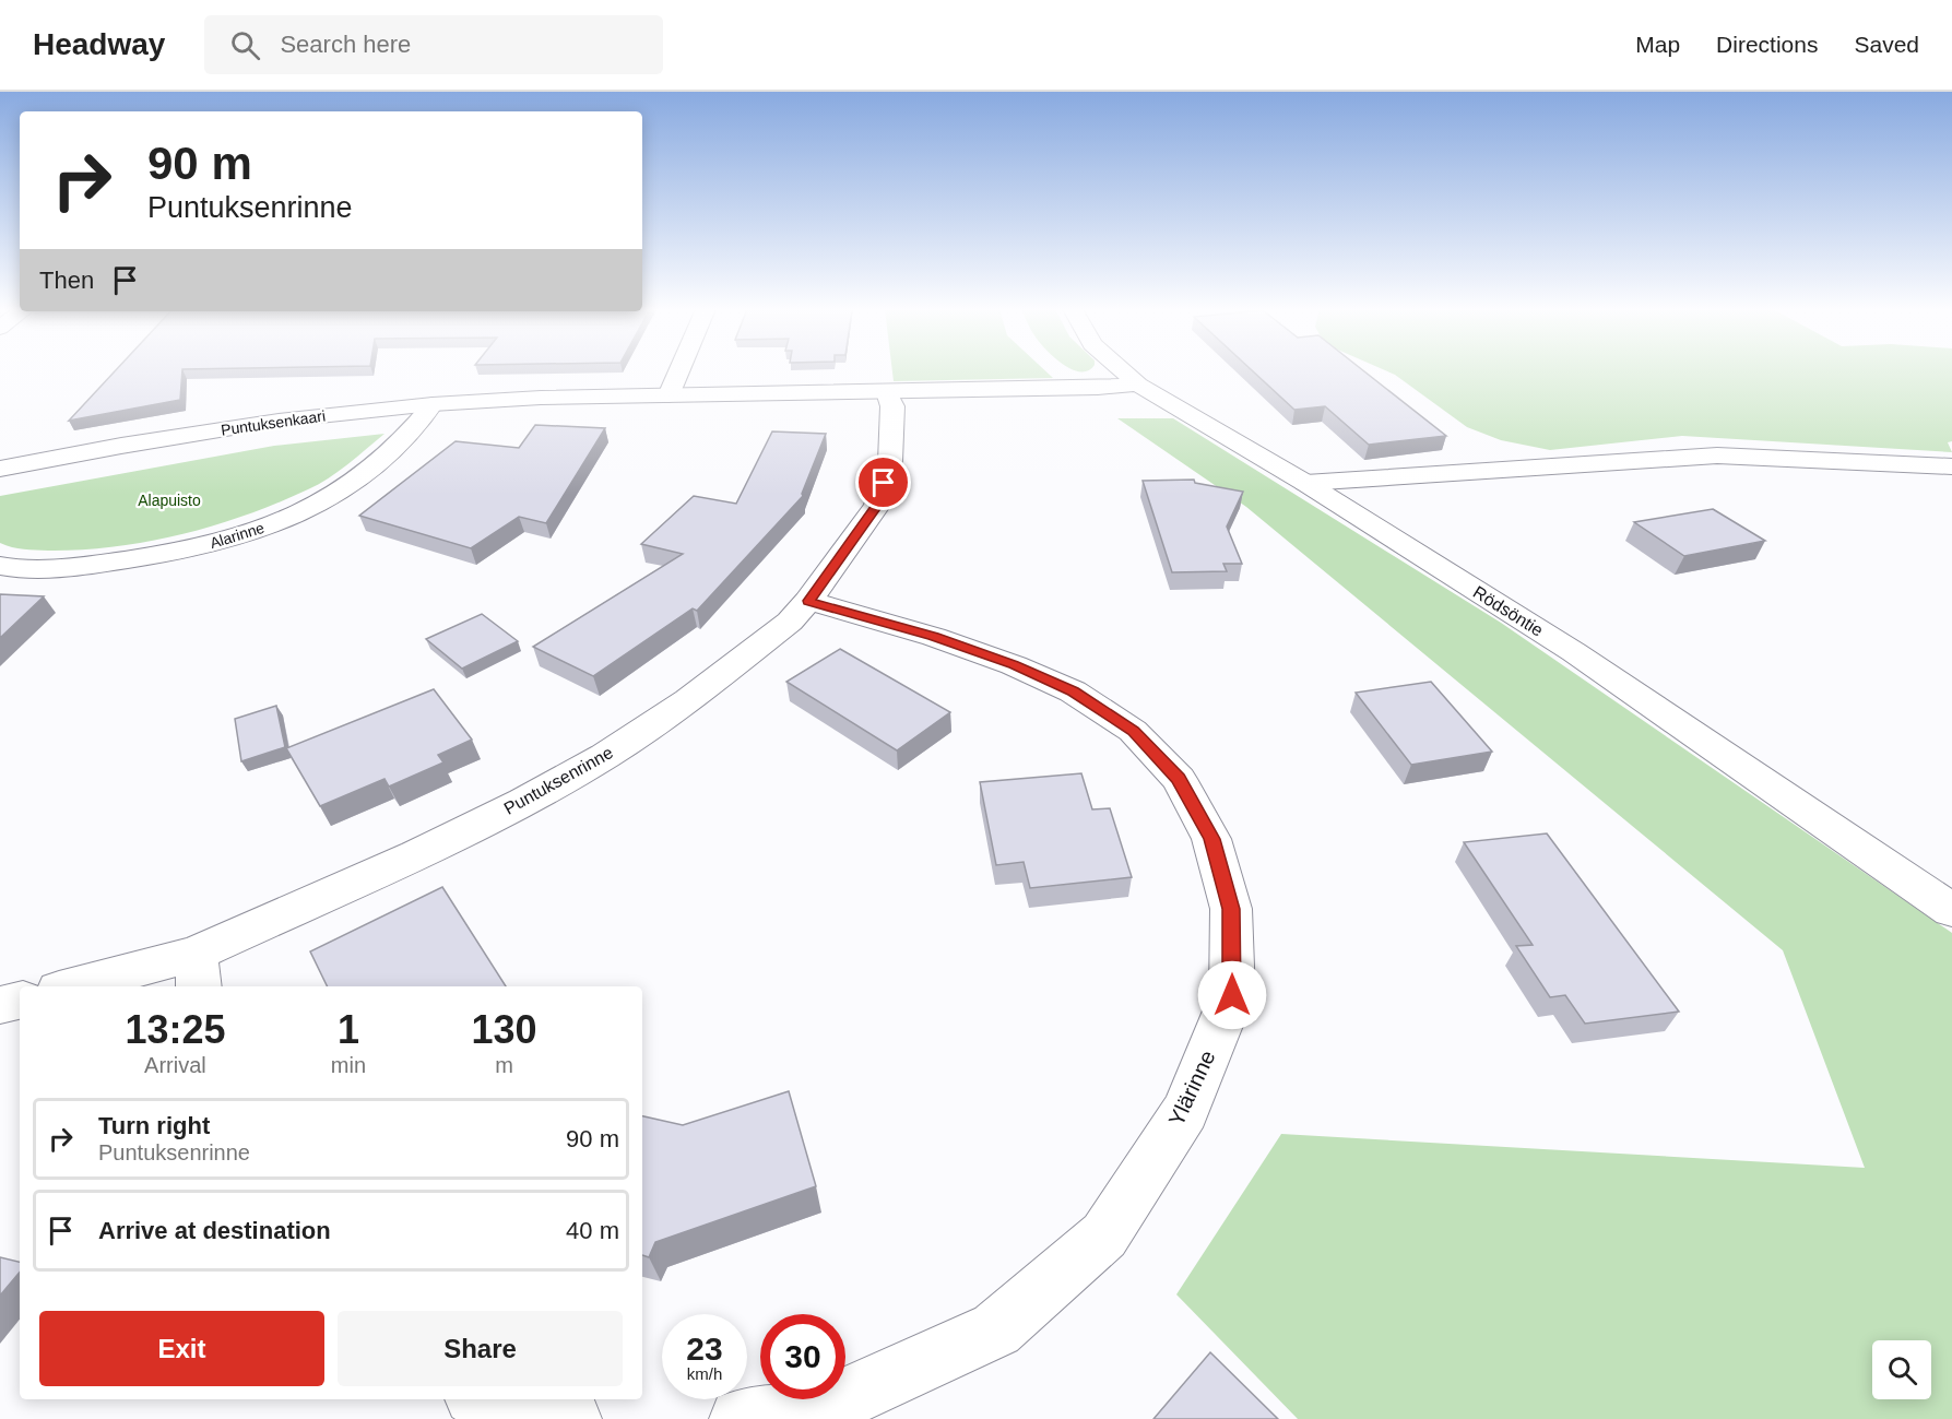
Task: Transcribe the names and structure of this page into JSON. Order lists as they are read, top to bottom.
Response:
{
  "streets": {
    "street": [
      "Puntuksenkaari",
      "Alarinne",
      "Rödsöntie",
      "Puntuksenrinne",
      "Ylärinne"
    ]
  },
  "crossings": [
    ["Puntuksenkaari", "Alarinne"],
    ["Puntuksenkaari", "Rödsöntie"],
    ["Puntuksenkaari", "Puntuksenrinne"],
    ["Puntuksenrinne", "Ylärinne"]
  ],
  "parks": ["Alapuisto"],
  "page": {
    "header": "Headway",
    "search": "Search here",
    "nav": ["Map", "Directions", "Saved"],
    "turn": ["90 m", "Puntuksenrinne"],
    "then": "Then",
    "eta": [
      "13:25",
      "Arrival",
      "1",
      "min",
      "130",
      "m"
    ],
    "list": [
      {
        "name": "Turn right",
        "note": "Puntuksenrinne",
        "value": "90 m"
      },
      {
        "name": "Arrive at destination",
        "value": "40 m"
      }
    ],
    "buttons": ["Exit", "Share"],
    "speed": "23 km/h",
    "limit": "30"
  }
}
